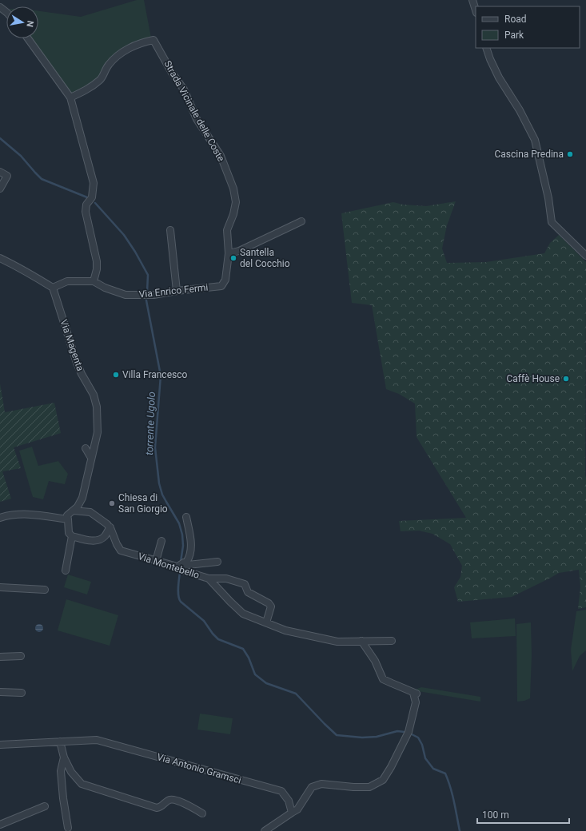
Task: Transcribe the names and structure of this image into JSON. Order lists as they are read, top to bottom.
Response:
{
  "streets": {
    "street": [
      "Strada Vicinale delle Coste",
      "Via Enrico Fermi",
      "Via Magenta",
      "Via Montebello",
      "Via Antonio Gramsci"
    ]
  },
  "crossings": [
    ["Strada Vicinale delle Coste", "Via Enrico Fermi"],
    ["Via Enrico Fermi", "Via Magenta"],
    ["Via Magenta", "Via Montebello"]
  ],
  "water": ["torrente Ugolo"],
  "places": [
    "Cascina Predina",
    "Santella del Cocchio",
    "Villa Francesco",
    "Caffè House",
    "Chiesa di San Giorgio"
  ],
  "legend": ["Road", "Park"],
  "scale_bar": "100 m",
  "north": "right"
}
